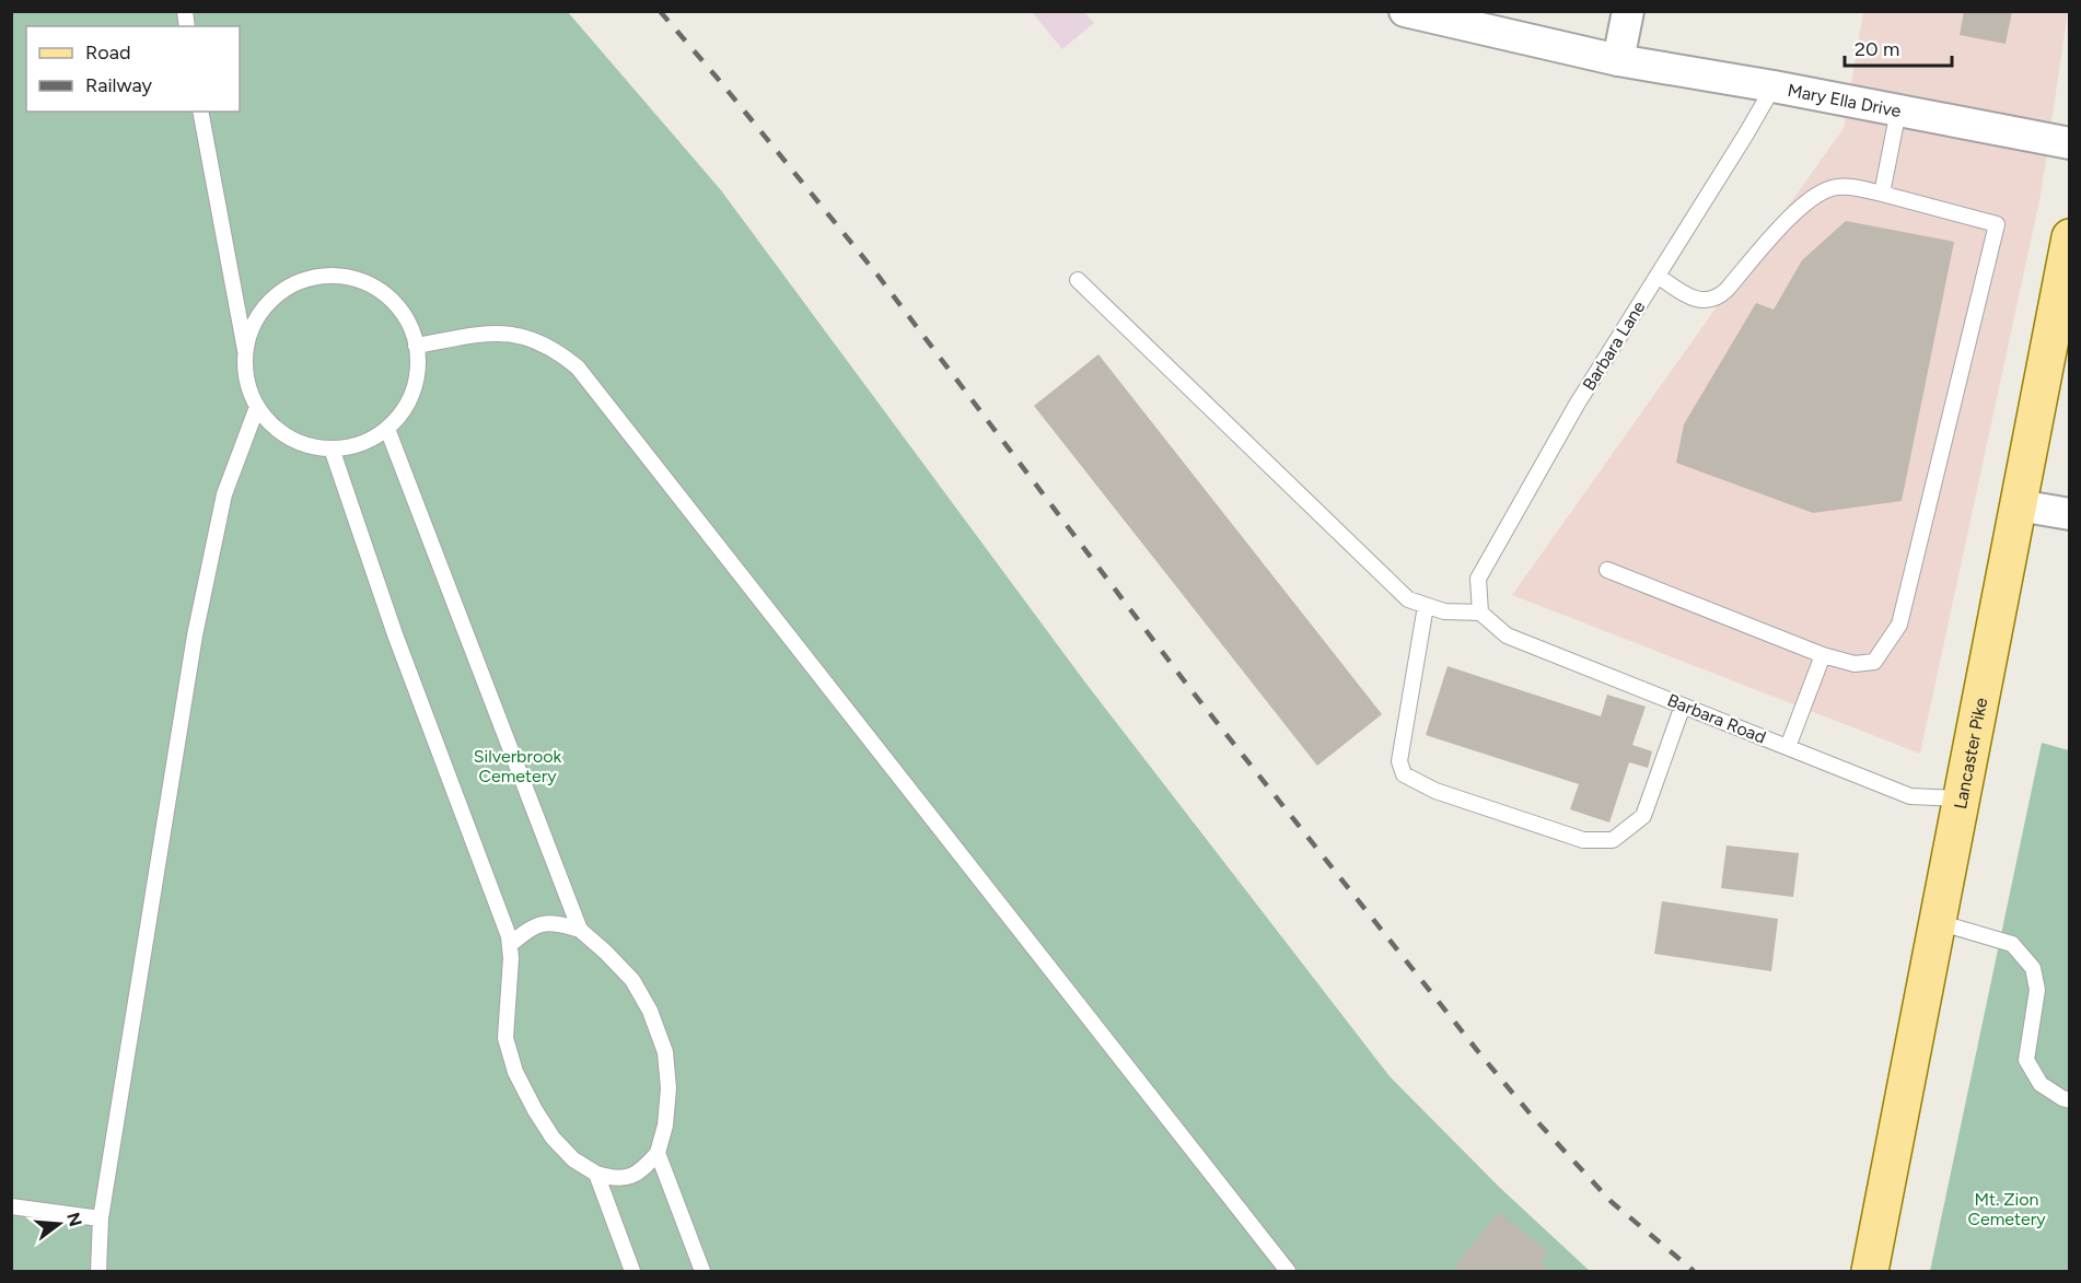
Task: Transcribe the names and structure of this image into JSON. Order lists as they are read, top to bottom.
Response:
{
  "streets": {
    "main road": ["Lancaster Pike"],
    "street": ["Mary Ella Drive"],
    "lane": ["Barbara Lane", "Barbara Road"]
  },
  "crossings": [
    ["Mary Ella Drive", "Barbara Lane"],
    ["Barbara Lane", "Barbara Road"],
    ["Barbara Road", "Lancaster Pike"]
  ],
  "parks": ["Silverbrook Cemetery", "Mt. Zion Cemetery"],
  "legend": ["Road", "Railway"],
  "scale_bar": "20 m",
  "north": "right"
}
